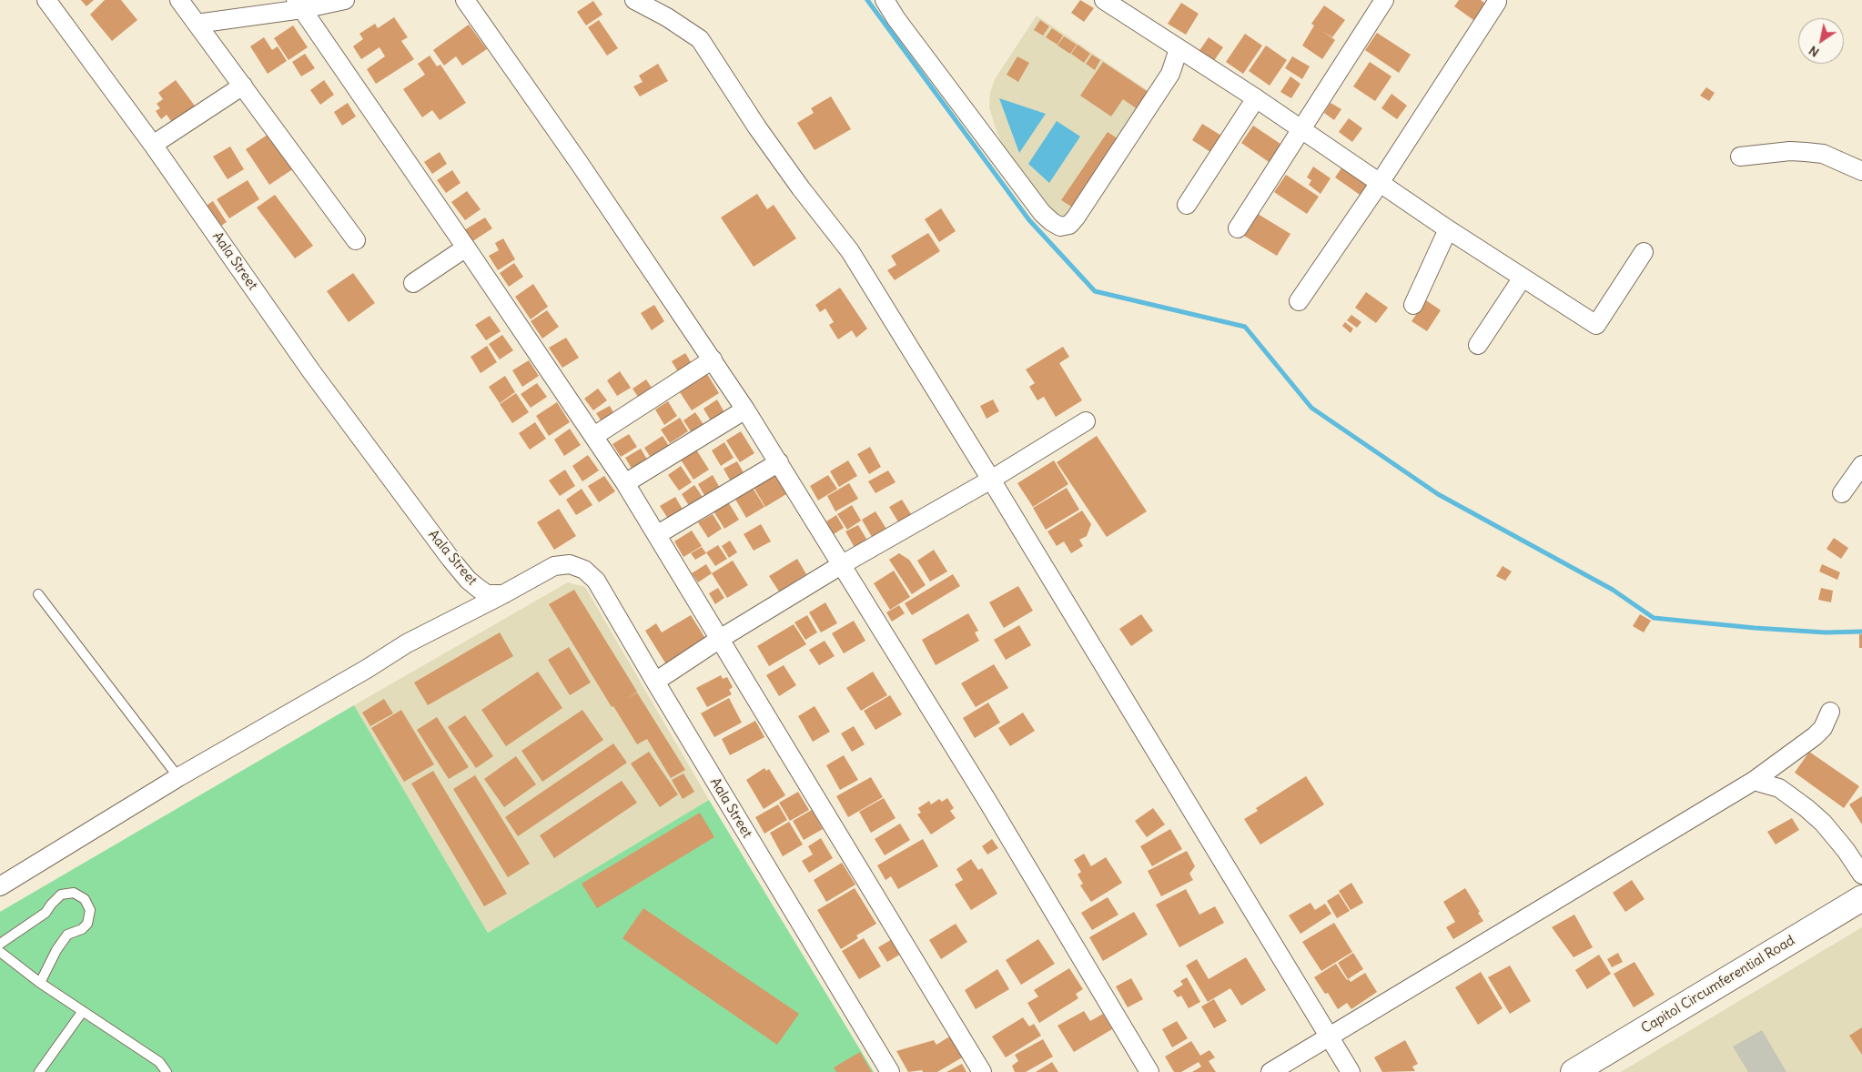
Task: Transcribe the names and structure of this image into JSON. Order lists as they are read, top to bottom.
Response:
{
  "streets": {
    "main road": ["Capitol Circumferential Road"],
    "street": ["Aala Street"]
  },
  "north": "bottom left"
}
